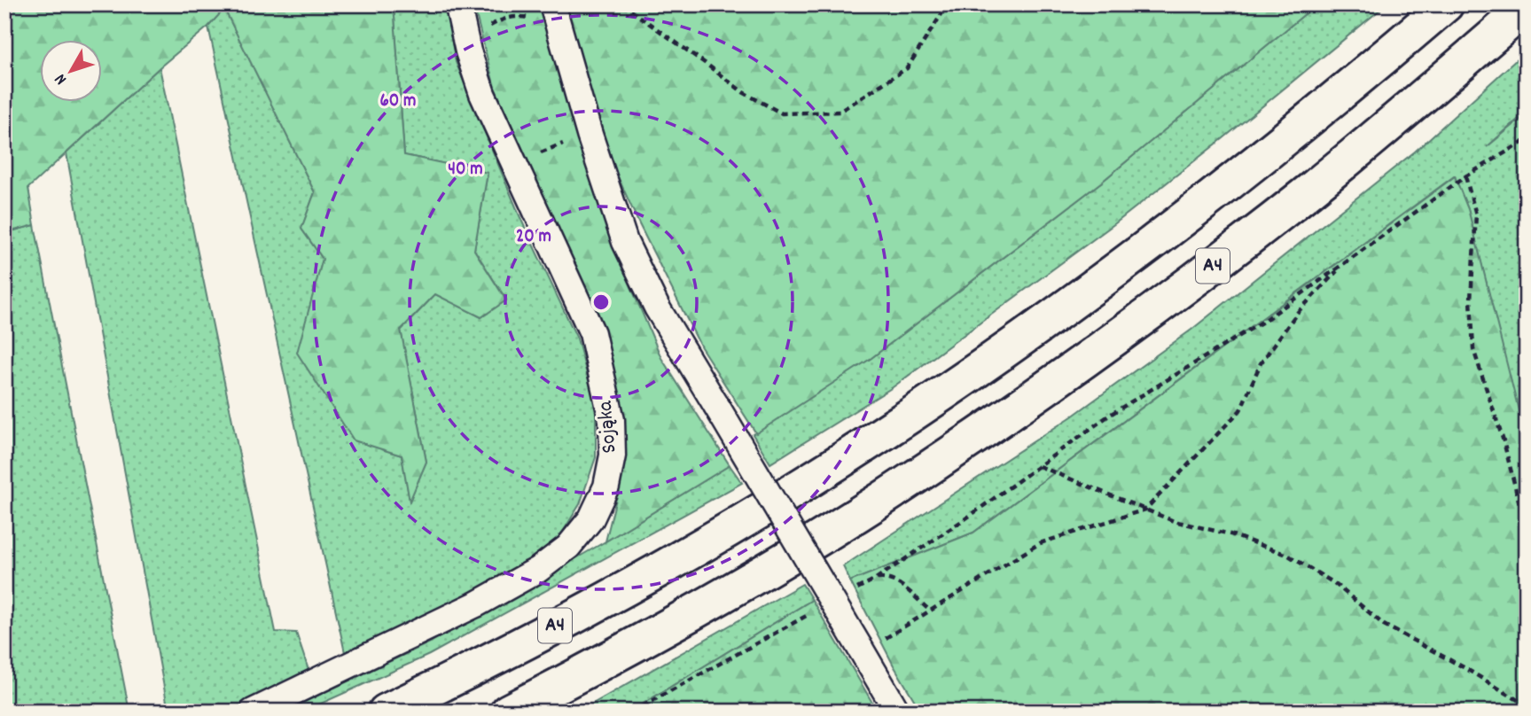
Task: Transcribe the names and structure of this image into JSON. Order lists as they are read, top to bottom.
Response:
{
  "streets": {
    "highway": ["A4"],
    "street": ["Sojąka"]
  },
  "north": "bottom left",
  "rings": ["60 m", "40 m", "20 m"]
}
